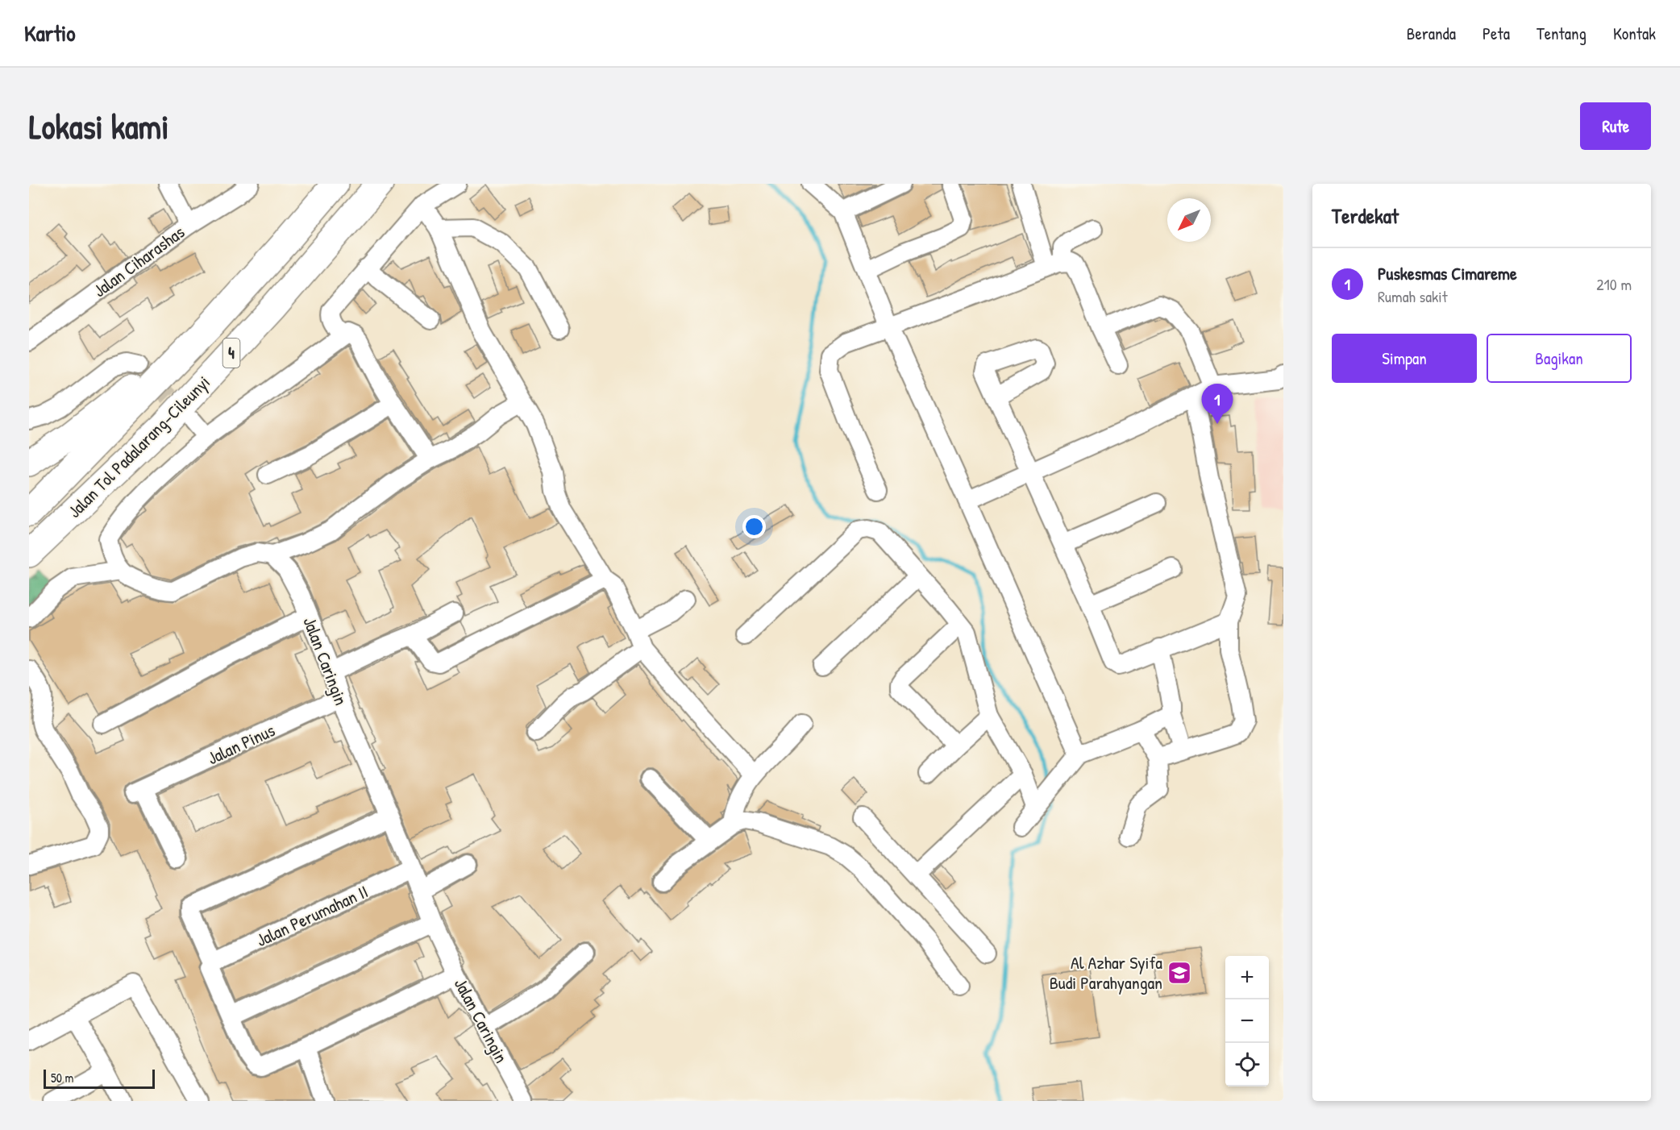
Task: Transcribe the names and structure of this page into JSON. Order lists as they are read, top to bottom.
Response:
{
  "streets": {
    "highway": ["4", "Jalan Tol Padalarang–Cileunyi"],
    "street": [
      "Jalan Ciharashas",
      "Jalan Caringin",
      "Jalan Pinus",
      "Jalan Perumahan II"
    ]
  },
  "crossings": [
    ["Jalan Caringin", "Jalan Pinus"],
    ["Jalan Caringin", "Jalan Perumahan II"]
  ],
  "places": {
    "school or university": ["Al Azhar Syifa Budi Parahyangan"]
  },
  "scale_bar": "50 m",
  "north": "bottom left",
  "page": {
    "header": "Kartio",
    "nav": [
      "Beranda",
      "Peta",
      "Tentang",
      "Kontak"
    ],
    "buttons": [
      "Rute",
      ["Simpan", "Bagikan"]
    ],
    "title": "Lokasi kami",
    "heading": "Terdekat",
    "list": [
      {
        "mark": "1",
        "name": "Puskesmas Cimareme",
        "note": "Rumah sakit",
        "value": "210 m"
      }
    ],
    "pins": "1",
    "map_buttons": ["+", "−"],
    "scale": "50 m"
  }
}
